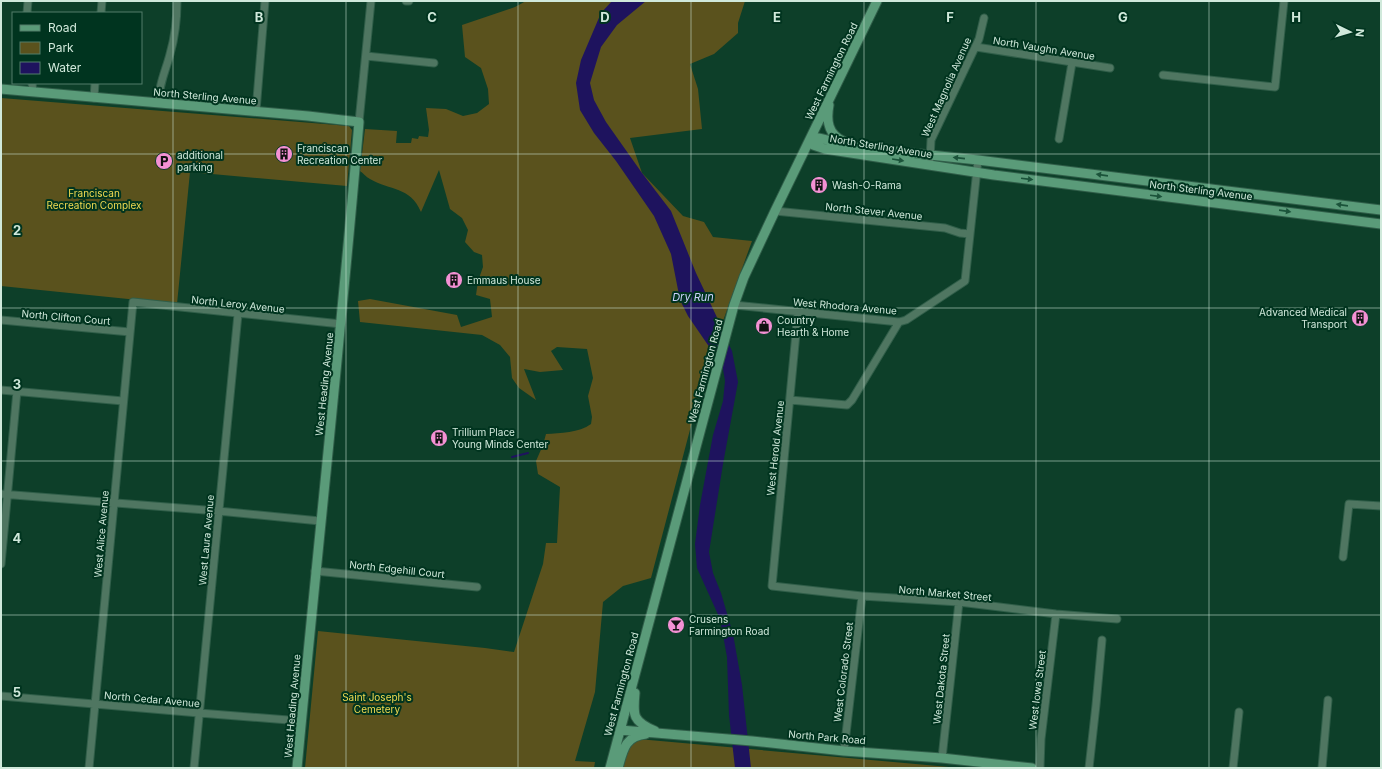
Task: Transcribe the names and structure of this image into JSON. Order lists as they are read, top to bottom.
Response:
{
  "streets": {
    "main road": [
      "West Farmington Road",
      "North Sterling Avenue",
      "West Heading Avenue",
      "North Park Road"
    ],
    "street": [
      "North Vaughn Avenue",
      "West Magnolia Avenue",
      "North Stever Avenue",
      "North Leroy Avenue",
      "West Rhodora Avenue",
      "North Clifton Court",
      "West Herold Avenue",
      "West Alice Avenue",
      "West Laura Avenue",
      "North Edgehill Court",
      "North Market Street",
      "West Colorado Street",
      "West Dakota Street",
      "West Iowa Street",
      "North Cedar Avenue"
    ]
  },
  "crossings": [
    ["North Vaughn Avenue", "West Magnolia Avenue"],
    ["West Farmington Road", "North Sterling Avenue"],
    ["West Farmington Road", "North Stever Avenue"],
    ["West Farmington Road", "West Rhodora Avenue"],
    ["West Farmington Road", "North Park Road"],
    ["West Magnolia Avenue", "North Sterling Avenue"],
    ["North Sterling Avenue", "West Rhodora Avenue"],
    ["North Sterling Avenue", "West Heading Avenue"],
    ["North Stever Avenue", "West Rhodora Avenue"],
    ["North Leroy Avenue", "West Heading Avenue"],
    ["North Leroy Avenue", "West Alice Avenue"],
    ["North Leroy Avenue", "West Laura Avenue"],
    ["West Rhodora Avenue", "West Herold Avenue"],
    ["North Clifton Court", "West Alice Avenue"],
    ["West Heading Avenue", "North Edgehill Court"],
    ["West Heading Avenue", "North Cedar Avenue"],
    ["West Herold Avenue", "North Market Street"],
    ["West Alice Avenue", "North Cedar Avenue"],
    ["West Laura Avenue", "North Cedar Avenue"],
    ["North Market Street", "West Colorado Street"],
    ["North Market Street", "West Dakota Street"],
    ["North Market Street", "West Iowa Street"],
    ["West Colorado Street", "North Park Road"],
    ["West Dakota Street", "North Park Road"]
  ],
  "water": ["Dry Run"],
  "parks": ["Franciscan Recreation Complex", "Saint Joseph's Cemetery"],
  "places": {
    "building": [
      "Franciscan Recreation Center",
      "Wash-O-Rama",
      "Emmaus House",
      "Advanced Medical Transport",
      "Trillium Place Young Minds Center"
    ],
    "parking": ["additional parking"],
    "shop": ["Country Hearth & Home"],
    "bar": ["Crusens Farmington Road"]
  },
  "legend": ["Road", "Park", "Water"],
  "north": "right",
  "grid": {
    "columns": [
      "B",
      "C",
      "D",
      "E",
      "F",
      "G",
      "H"
    ],
    "rows": [
      "2",
      "3",
      "4",
      "5"
    ]
  }
}
